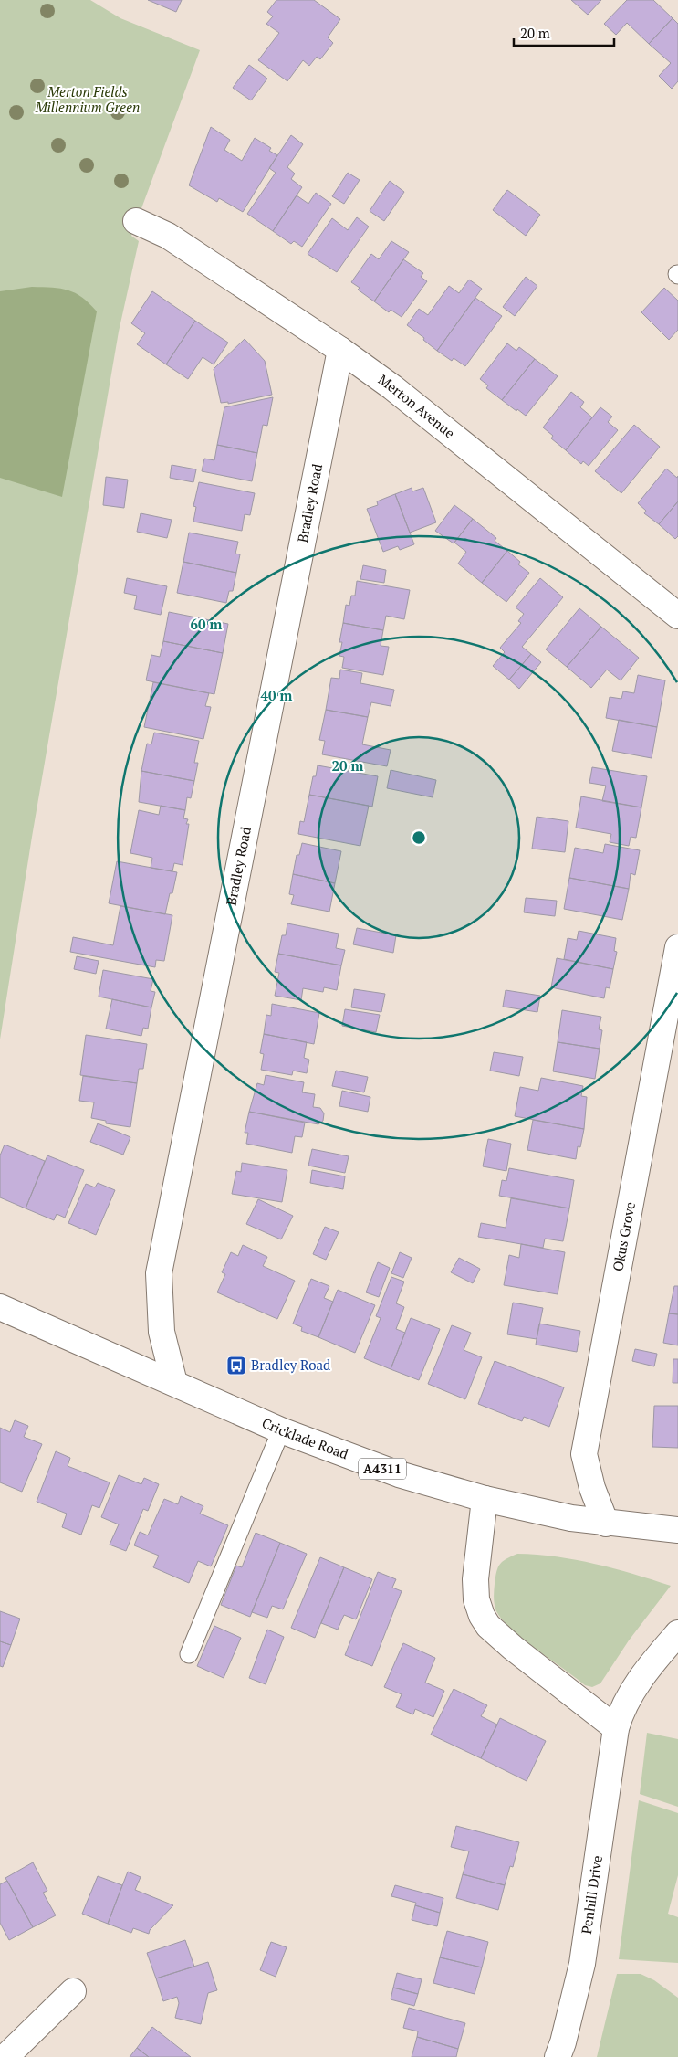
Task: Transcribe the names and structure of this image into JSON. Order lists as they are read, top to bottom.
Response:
{
  "streets": {
    "street": [
      "Merton Avenue",
      "Bradley Road",
      "Okus Grove",
      "Cricklade Road",
      "A4311",
      "Penhill Drive"
    ]
  },
  "crossings": [
    ["Merton Avenue", "Bradley Road"],
    ["Bradley Road", "Cricklade Road"],
    ["Okus Grove", "Cricklade Road"]
  ],
  "parks": ["Merton Fields Millennium Green"],
  "places": {
    "bus stop": ["Bradley Road"]
  },
  "scale_bar": "20 m",
  "rings": ["60 m", "40 m", "20 m"]
}
